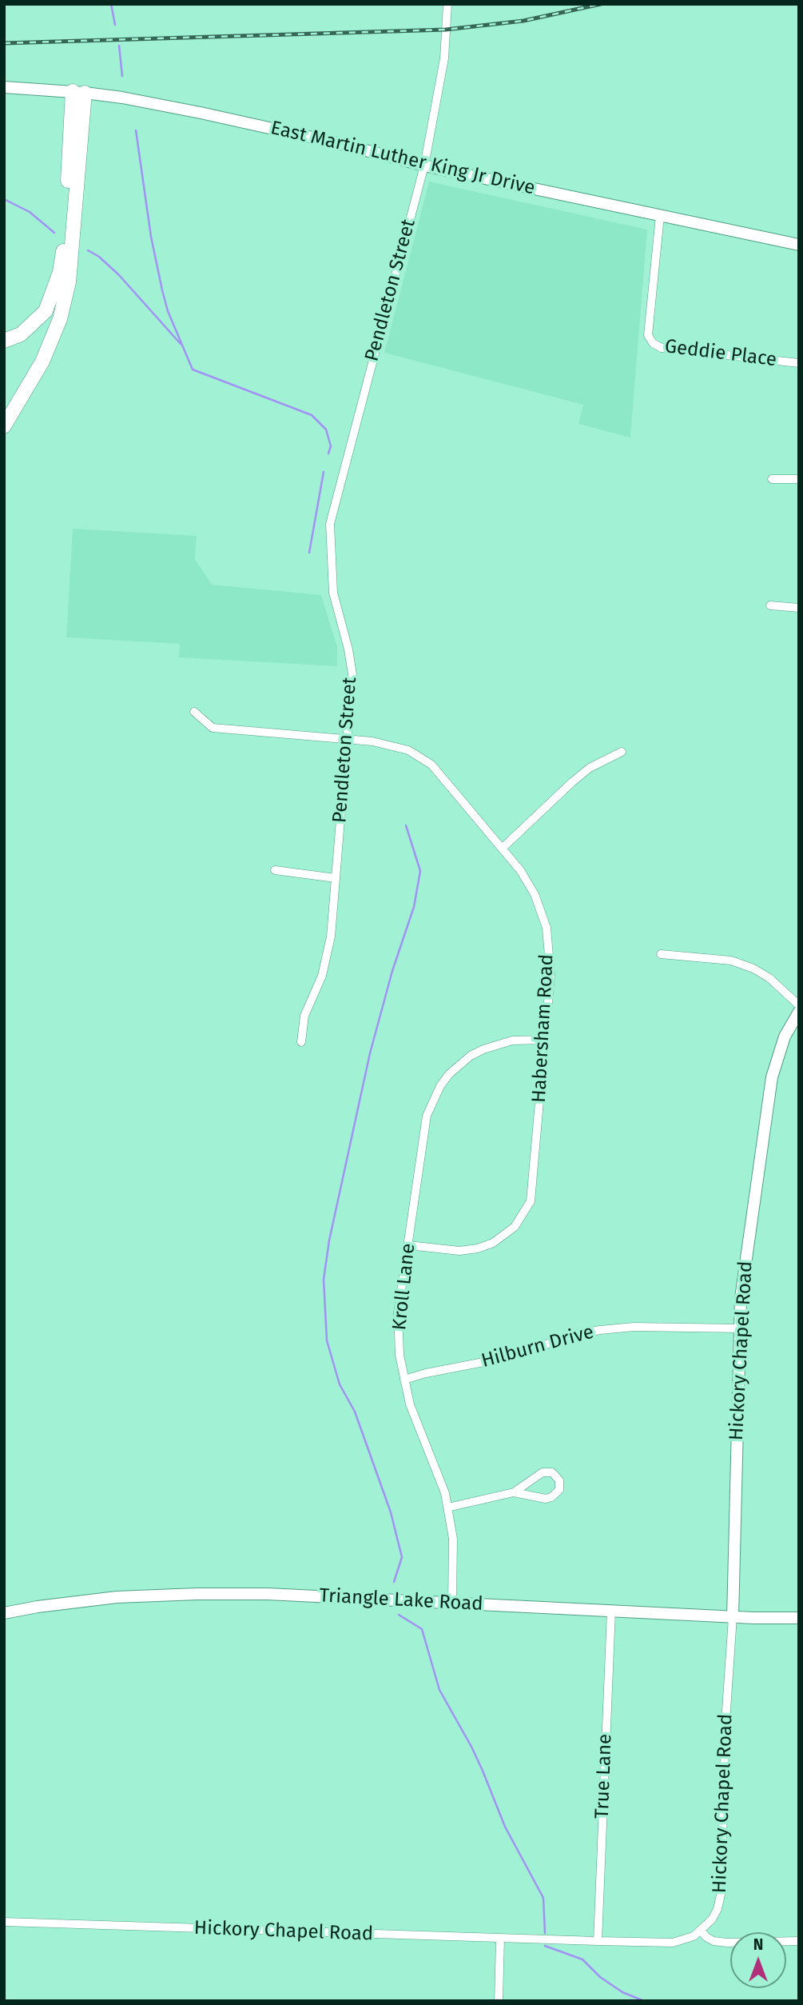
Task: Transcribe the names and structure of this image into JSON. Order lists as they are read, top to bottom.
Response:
{
  "streets": {
    "street": [
      "East Martin Luther King Jr Drive",
      "Pendleton Street",
      "Geddie Place",
      "Habersham Road",
      "Kroll Lane",
      "Hilburn Drive",
      "Hickory Chapel Road",
      "Triangle Lake Road",
      "True Lane"
    ]
  },
  "crossings": [
    ["East Martin Luther King Jr Drive", "Pendleton Street"],
    ["East Martin Luther King Jr Drive", "Geddie Place"],
    ["Pendleton Street", "Habersham Road"],
    ["Habersham Road", "Kroll Lane"],
    ["Kroll Lane", "Hilburn Drive"],
    ["Kroll Lane", "Triangle Lake Road"],
    ["Hilburn Drive", "Hickory Chapel Road"],
    ["Hickory Chapel Road", "Triangle Lake Road"],
    ["Hickory Chapel Road", "True Lane"],
    ["Triangle Lake Road", "True Lane"]
  ],
  "north": "top"
}
